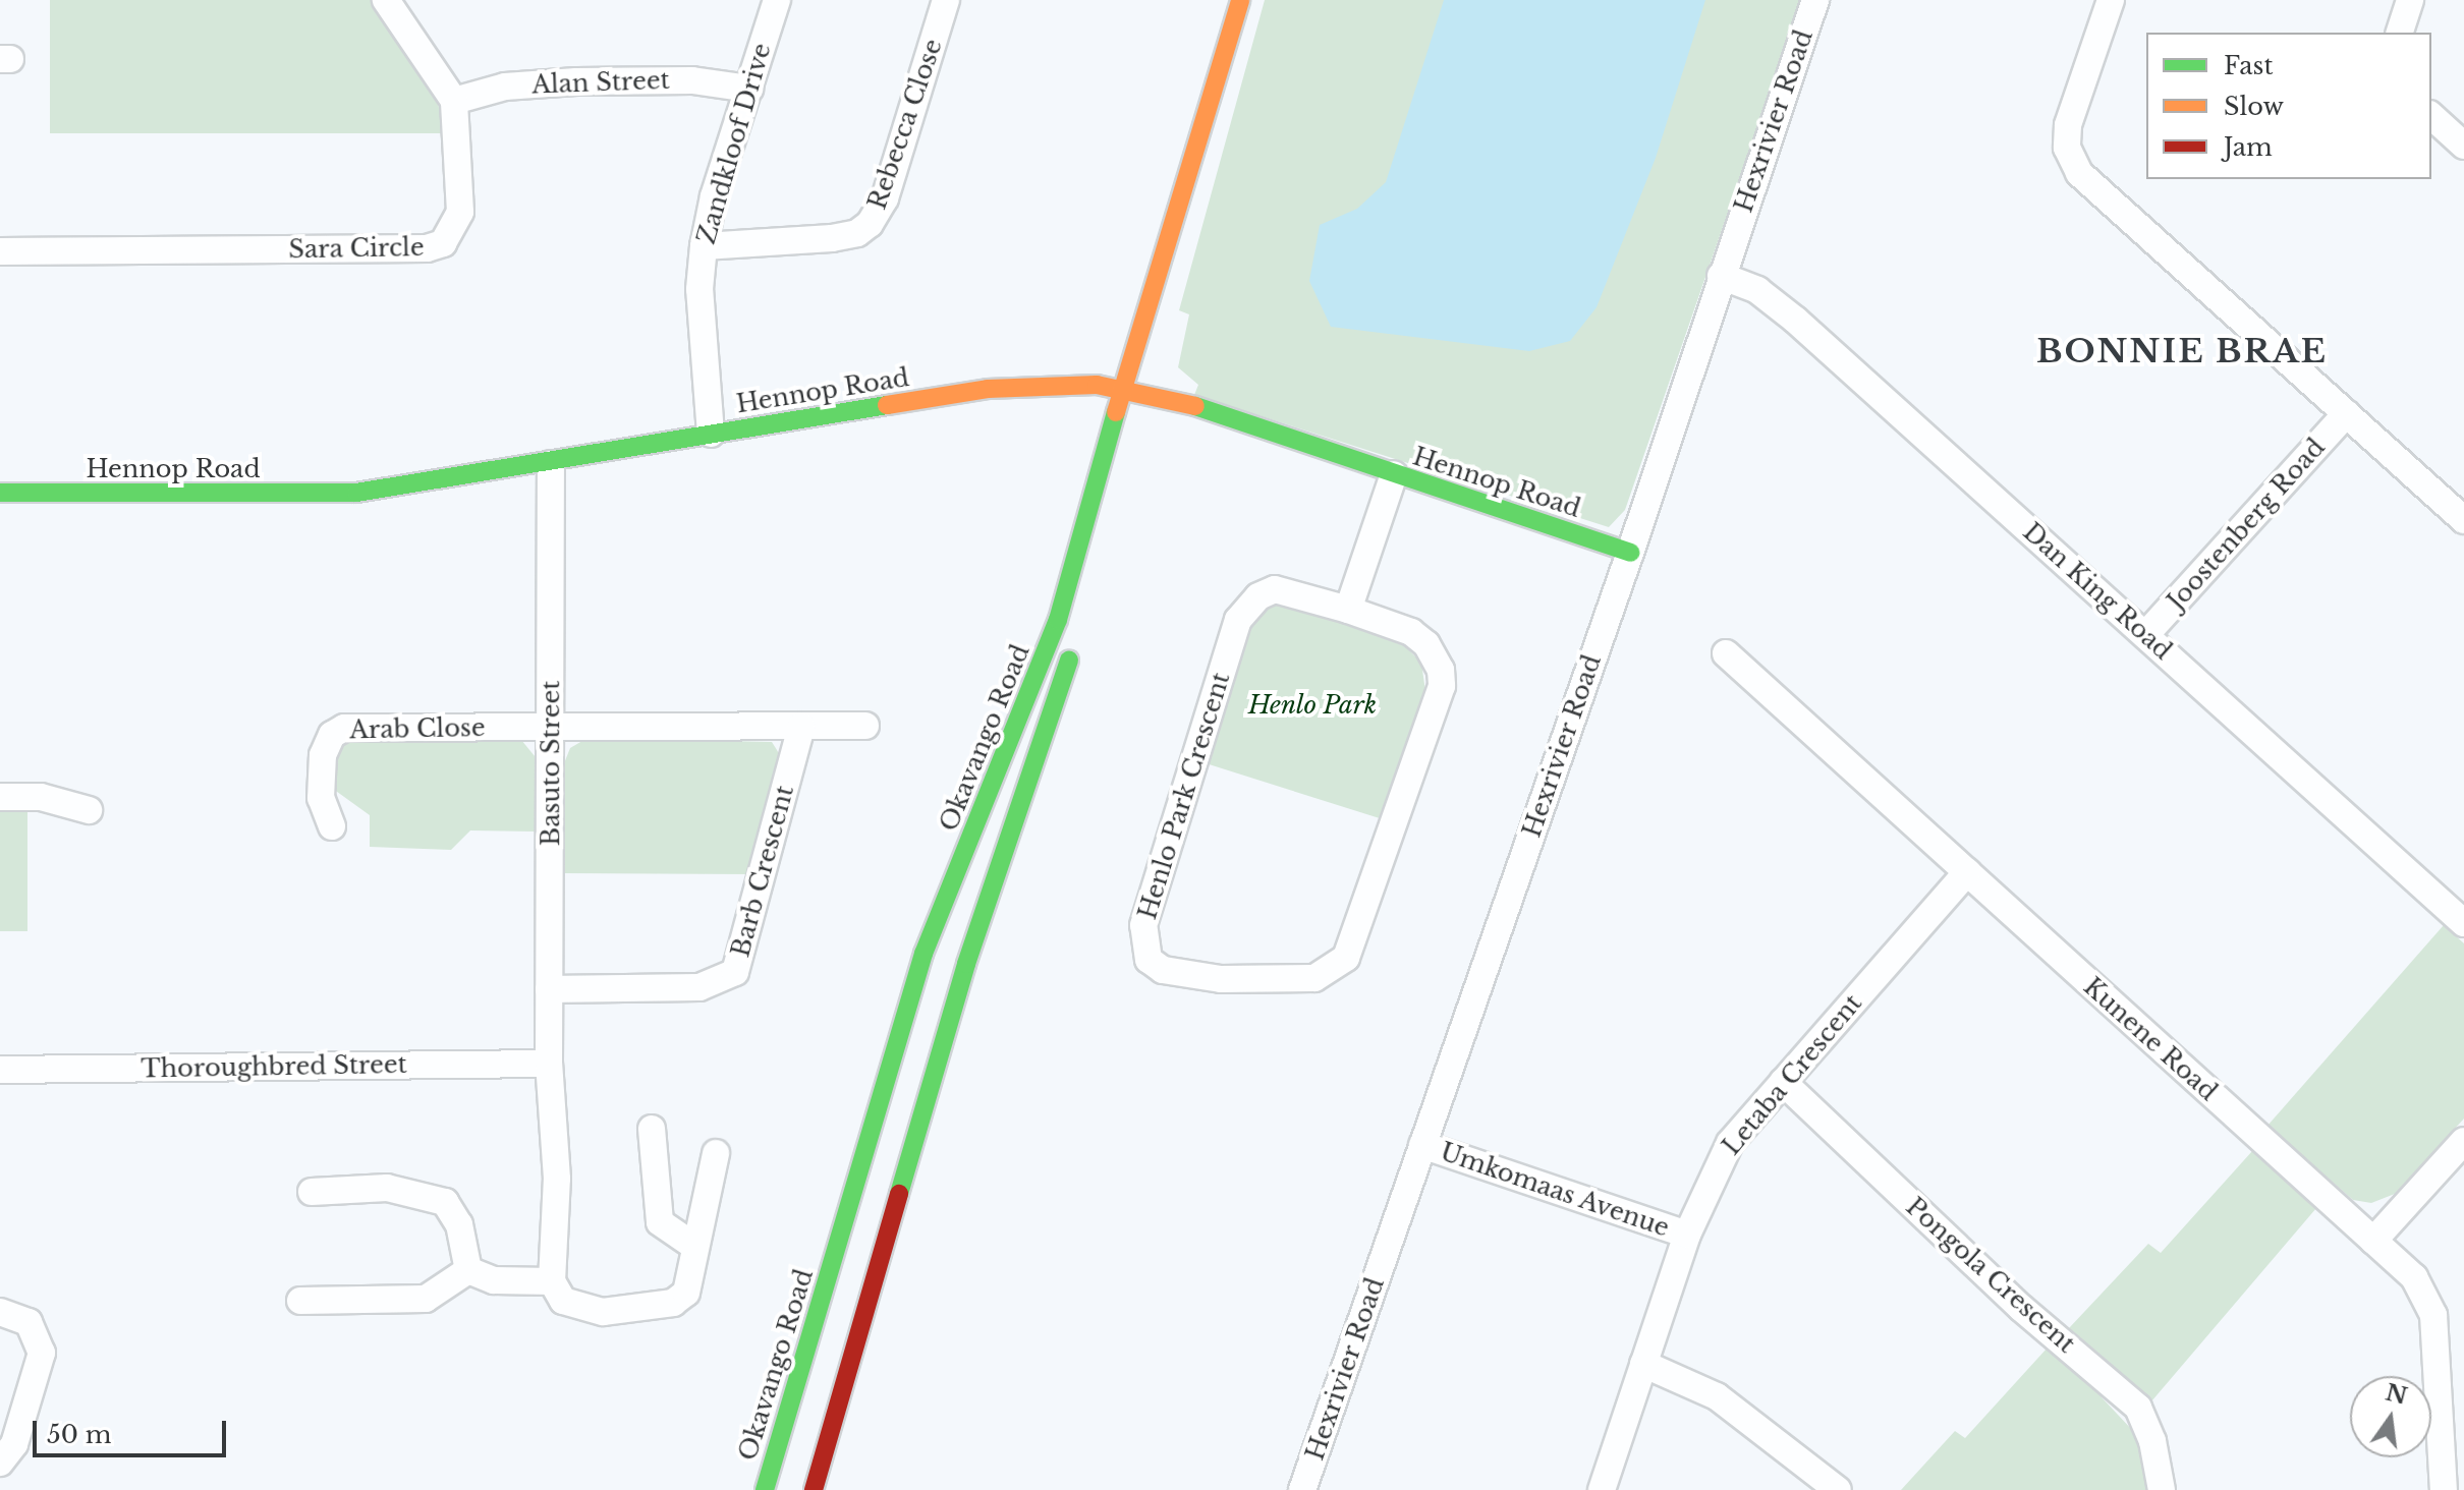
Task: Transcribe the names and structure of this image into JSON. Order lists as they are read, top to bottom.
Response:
{
  "streets": {
    "main road": ["Hennop Road", "Okavango Road"],
    "street": [
      "Alan Street",
      "Hexrivier Road",
      "Rebecca Close",
      "Zandkloof Drive",
      "Sara Circle",
      "Joostenberg Road",
      "Dan King Road",
      "Arab Close",
      "Basuto Street",
      "Henlo Park Crescent",
      "Barb Crescent",
      "Kunene Road",
      "Thoroughbred Street",
      "Letaba Crescent",
      "Umkomaas Avenue",
      "Pongola Crescent"
    ]
  },
  "crossings": [
    ["Alan Street", "Zandkloof Drive"],
    ["Alan Street", "Sara Circle"],
    ["Hexrivier Road", "Hennop Road"],
    ["Hexrivier Road", "Dan King Road"],
    ["Hexrivier Road", "Umkomaas Avenue"],
    ["Rebecca Close", "Zandkloof Drive"],
    ["Zandkloof Drive", "Hennop Road"],
    ["Hennop Road", "Okavango Road"],
    ["Hennop Road", "Basuto Street"],
    ["Joostenberg Road", "Dan King Road"],
    ["Arab Close", "Basuto Street"],
    ["Basuto Street", "Barb Crescent"],
    ["Basuto Street", "Thoroughbred Street"],
    ["Kunene Road", "Letaba Crescent"],
    ["Letaba Crescent", "Umkomaas Avenue"],
    ["Letaba Crescent", "Pongola Crescent"]
  ],
  "districts": ["BONNIE BRAE"],
  "parks": ["Henlo Park"],
  "legend": ["Fast", "Slow", "Jam"],
  "scale_bar": "50 m",
  "north": "top"
}
